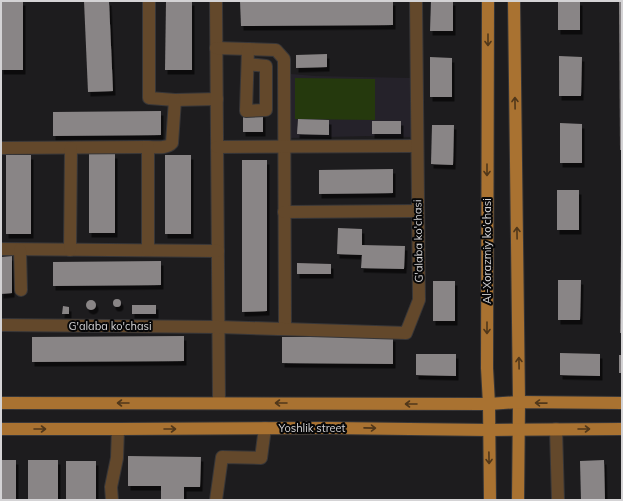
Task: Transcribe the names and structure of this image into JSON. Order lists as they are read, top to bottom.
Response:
{
  "streets": {
    "main road": ["Al-Xorazmiy ko’chasi", "Yoshlik street"],
    "street": ["G'alaba ko'chasi"]
  },
  "crossings": [
    ["Al-Xorazmiy ko’chasi", "Yoshlik street"]
  ]
}
